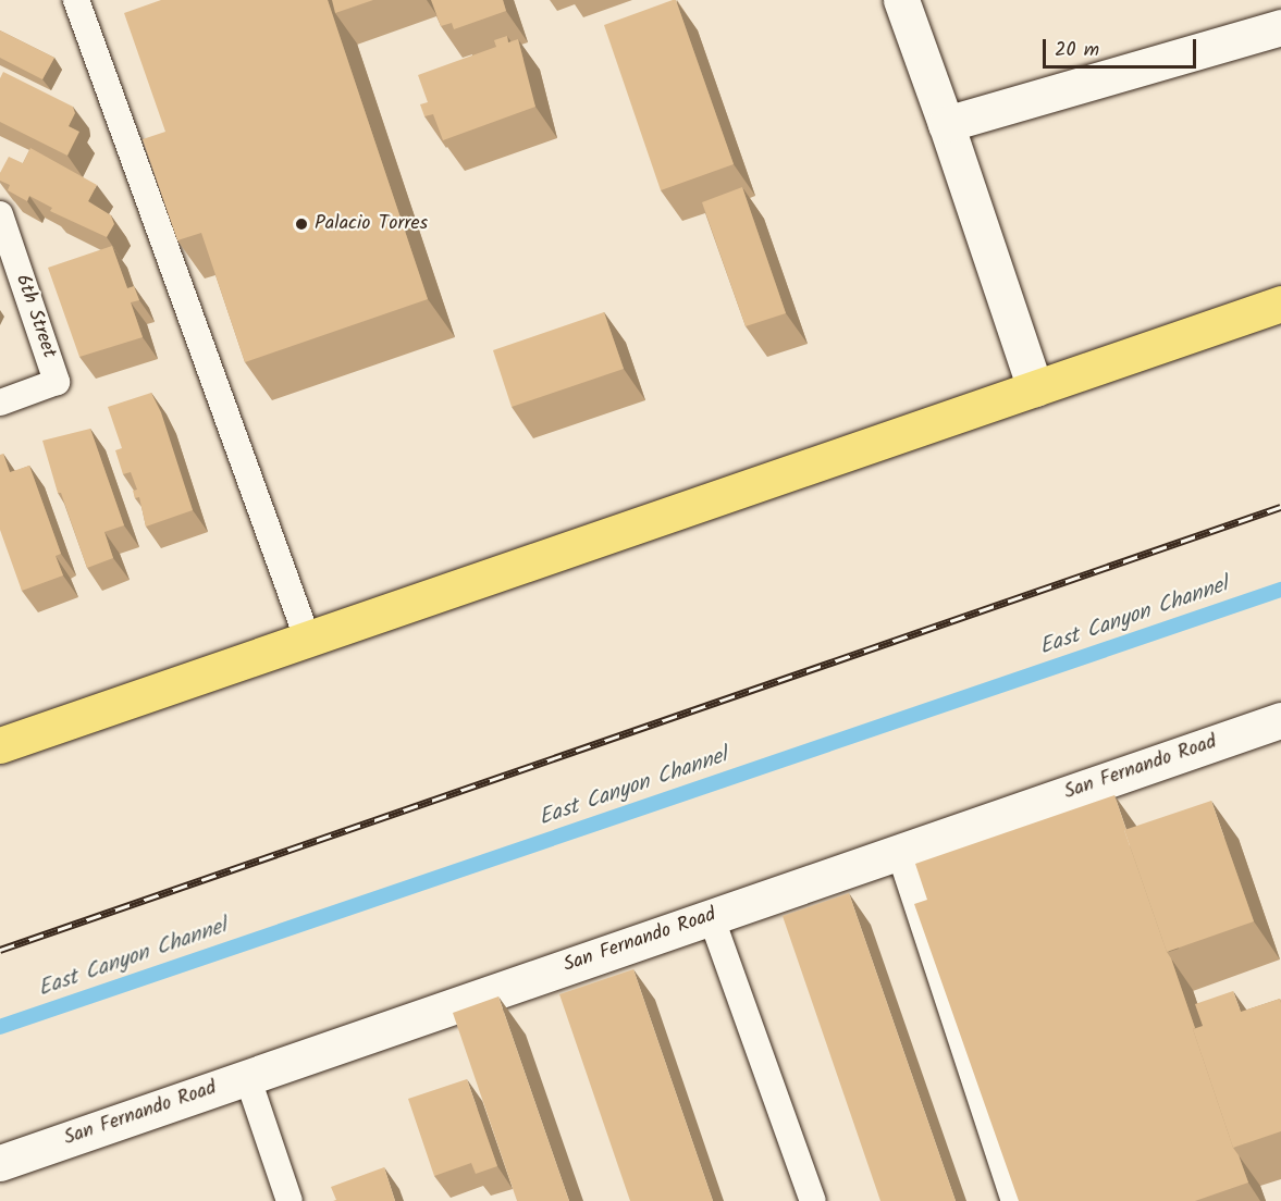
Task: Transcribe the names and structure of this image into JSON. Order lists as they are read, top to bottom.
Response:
{
  "streets": {
    "street": ["San Fernando Road"],
    "lane": ["6th Street"]
  },
  "water": ["East Canyon Channel"],
  "places": ["Palacio Torres"],
  "scale_bar": "20 m"
}
